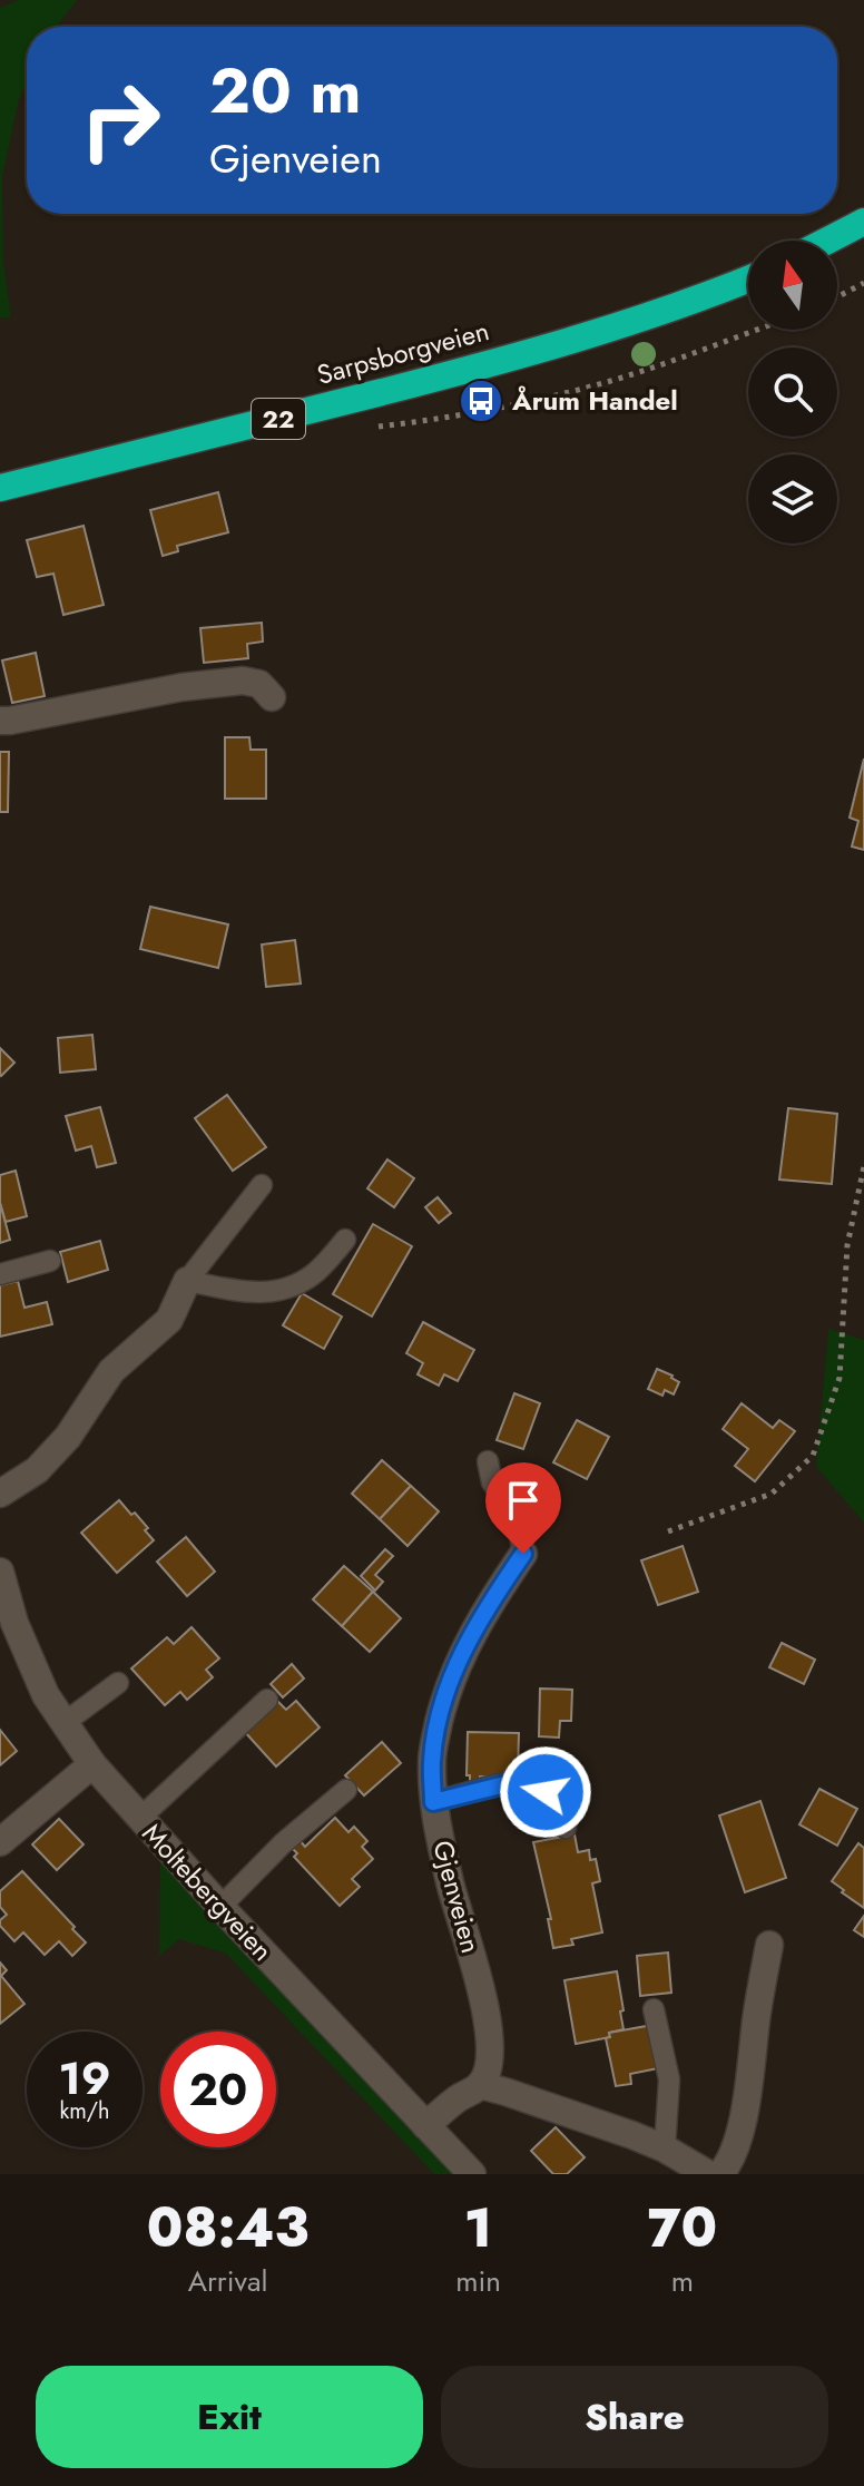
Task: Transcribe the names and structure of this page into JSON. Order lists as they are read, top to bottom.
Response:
{
  "streets": {
    "highway": ["Sarpsborgveien", "22"],
    "street": ["Moltebergveien", "Gjenveien"]
  },
  "places": {
    "bus stop": ["Årum Handel"]
  },
  "north": "top",
  "page": {
    "turn": ["20 m", "Gjenveien"],
    "speed": "19 km/h",
    "limit": "20",
    "eta": [
      "08:43",
      "Arrival",
      "1",
      "min",
      "70",
      "m"
    ],
    "buttons": ["Exit", "Share"]
  }
}
